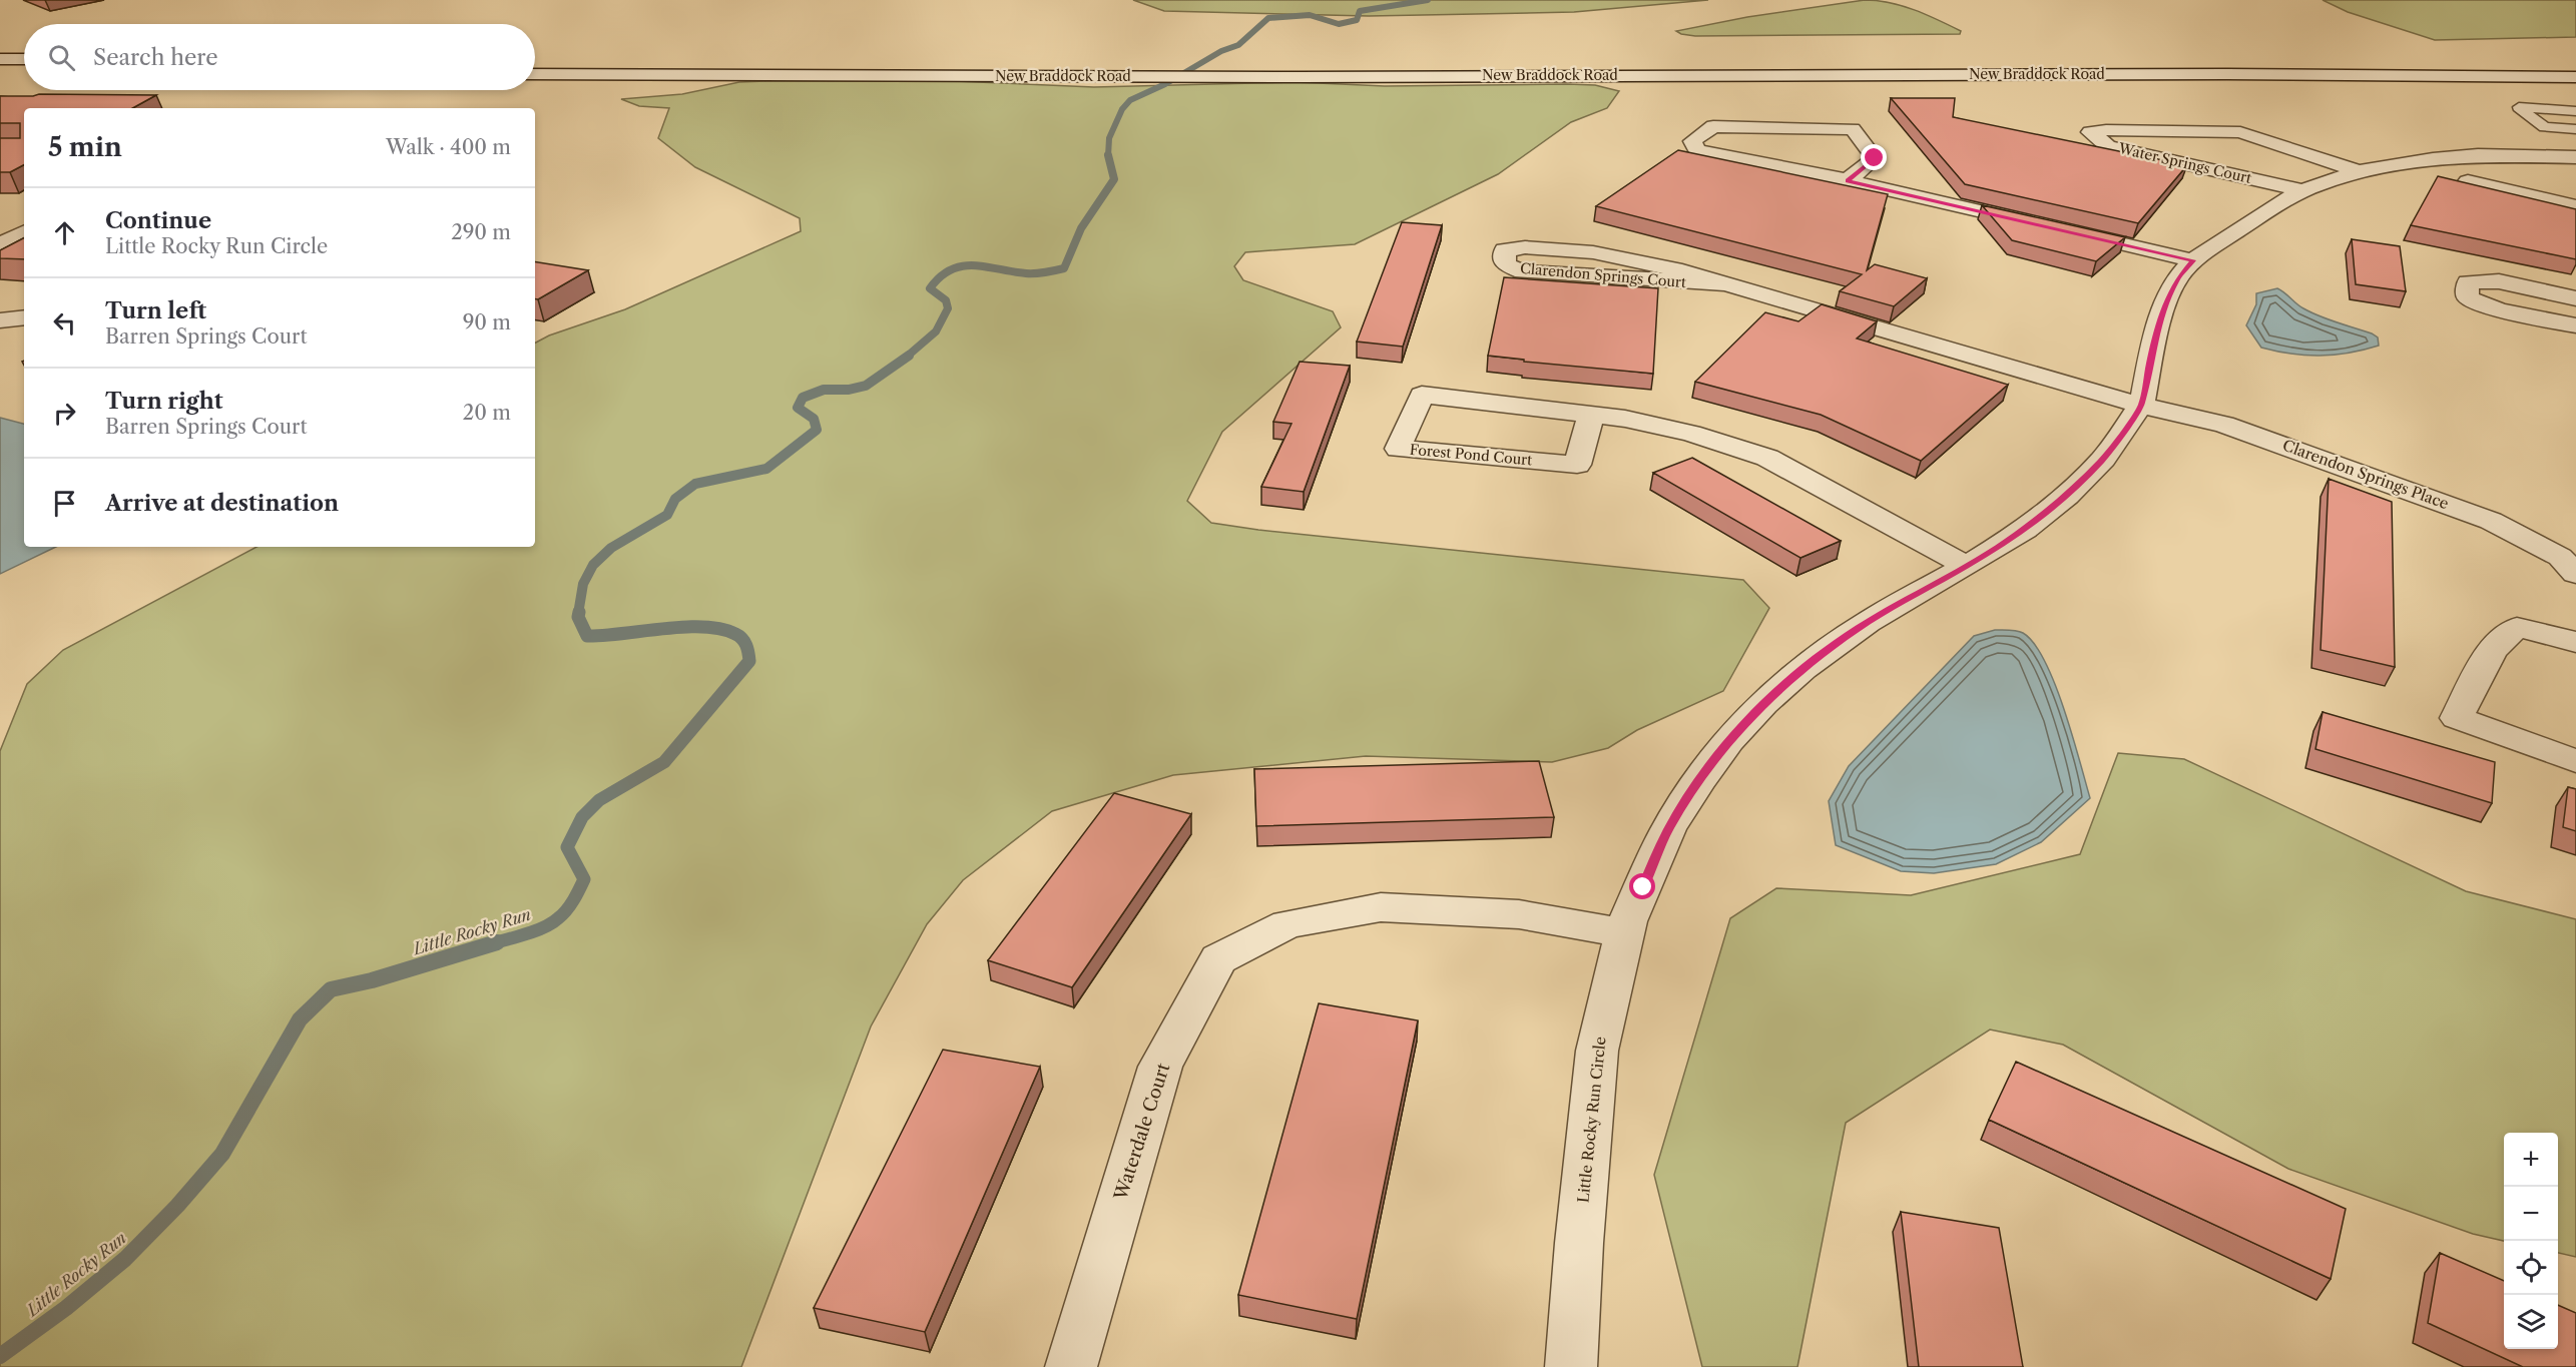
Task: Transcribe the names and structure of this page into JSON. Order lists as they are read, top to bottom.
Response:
{
  "streets": {
    "street": [
      "New Braddock Road",
      "Water Springs Court",
      "Clarendon Springs Court",
      "Forest Pond Court",
      "Clarendon Springs Place",
      "Little Rocky Run Circle",
      "Waterdale Court"
    ]
  },
  "crossings": [
    ["Water Springs Court", "Little Rocky Run Circle"],
    ["Clarendon Springs Court", "Clarendon Springs Place"],
    ["Clarendon Springs Court", "Little Rocky Run Circle"],
    ["Forest Pond Court", "Little Rocky Run Circle"],
    ["Clarendon Springs Place", "Little Rocky Run Circle"],
    ["Little Rocky Run Circle", "Waterdale Court"]
  ],
  "water": ["Little Rocky Run"],
  "page": {
    "search": "Search here",
    "heading": ["5 min", "Walk · 400 m"],
    "list": [
      ["Continue", "Little Rocky Run Circle", "290 m"],
      ["Turn left", "Barren Springs Court", "90 m"],
      ["Turn right", "Barren Springs Court", "20 m"],
      "Arrive at destination"
    ],
    "map_buttons": ["+", "−"]
  }
}
